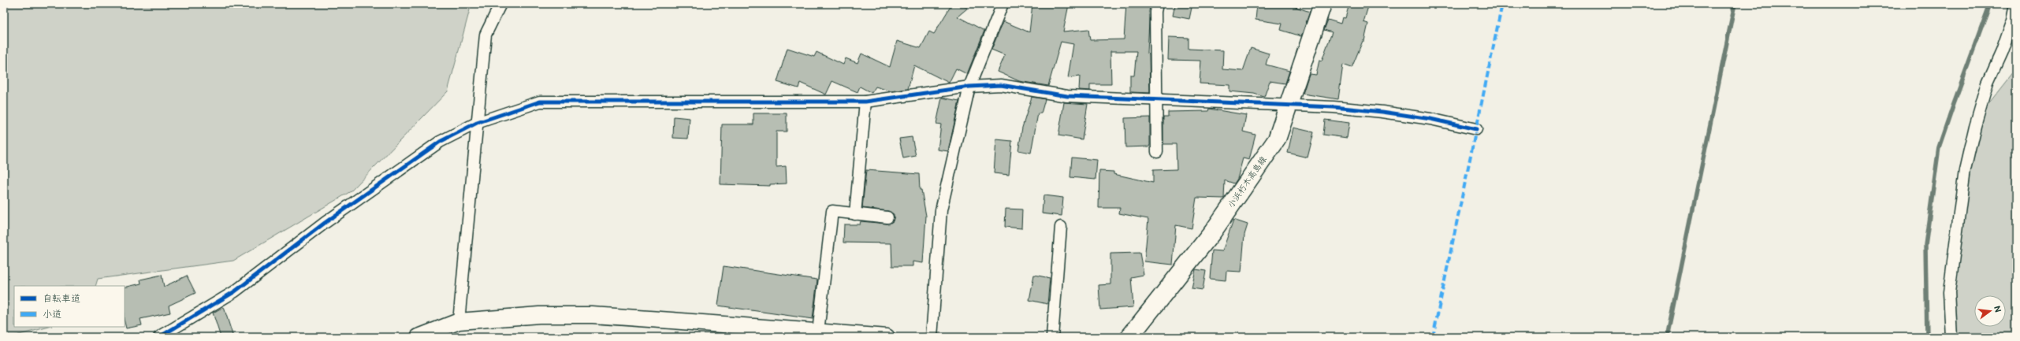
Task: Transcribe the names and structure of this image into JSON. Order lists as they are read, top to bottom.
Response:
{
  "streets": {
    "main road": ["小浜朽木高島線"]
  },
  "legend": ["自転車道", "小道"],
  "north": "right"
}
